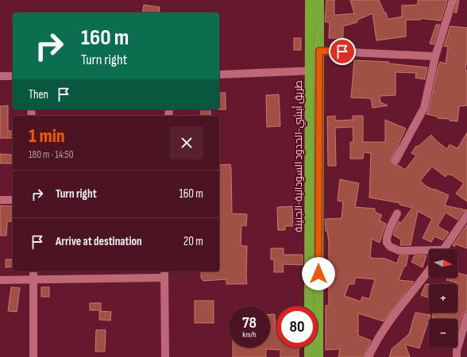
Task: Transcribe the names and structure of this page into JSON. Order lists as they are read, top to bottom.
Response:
{
  "streets": {
    "highway": ["طريق أبشي-الحدود السودانية-الجنينة"]
  },
  "north": "right",
  "page": {
    "turn": ["160 m", "Turn right"],
    "then": "Then",
    "heading": ["1 min", "180 m · 14:50"],
    "list": [
      {
        "name": "Turn right",
        "value": "160 m"
      },
      {
        "name": "Arrive at destination",
        "value": "20 m"
      }
    ],
    "map_buttons": ["+", "−"],
    "speed": "78 km/h",
    "limit": "80"
  }
}
